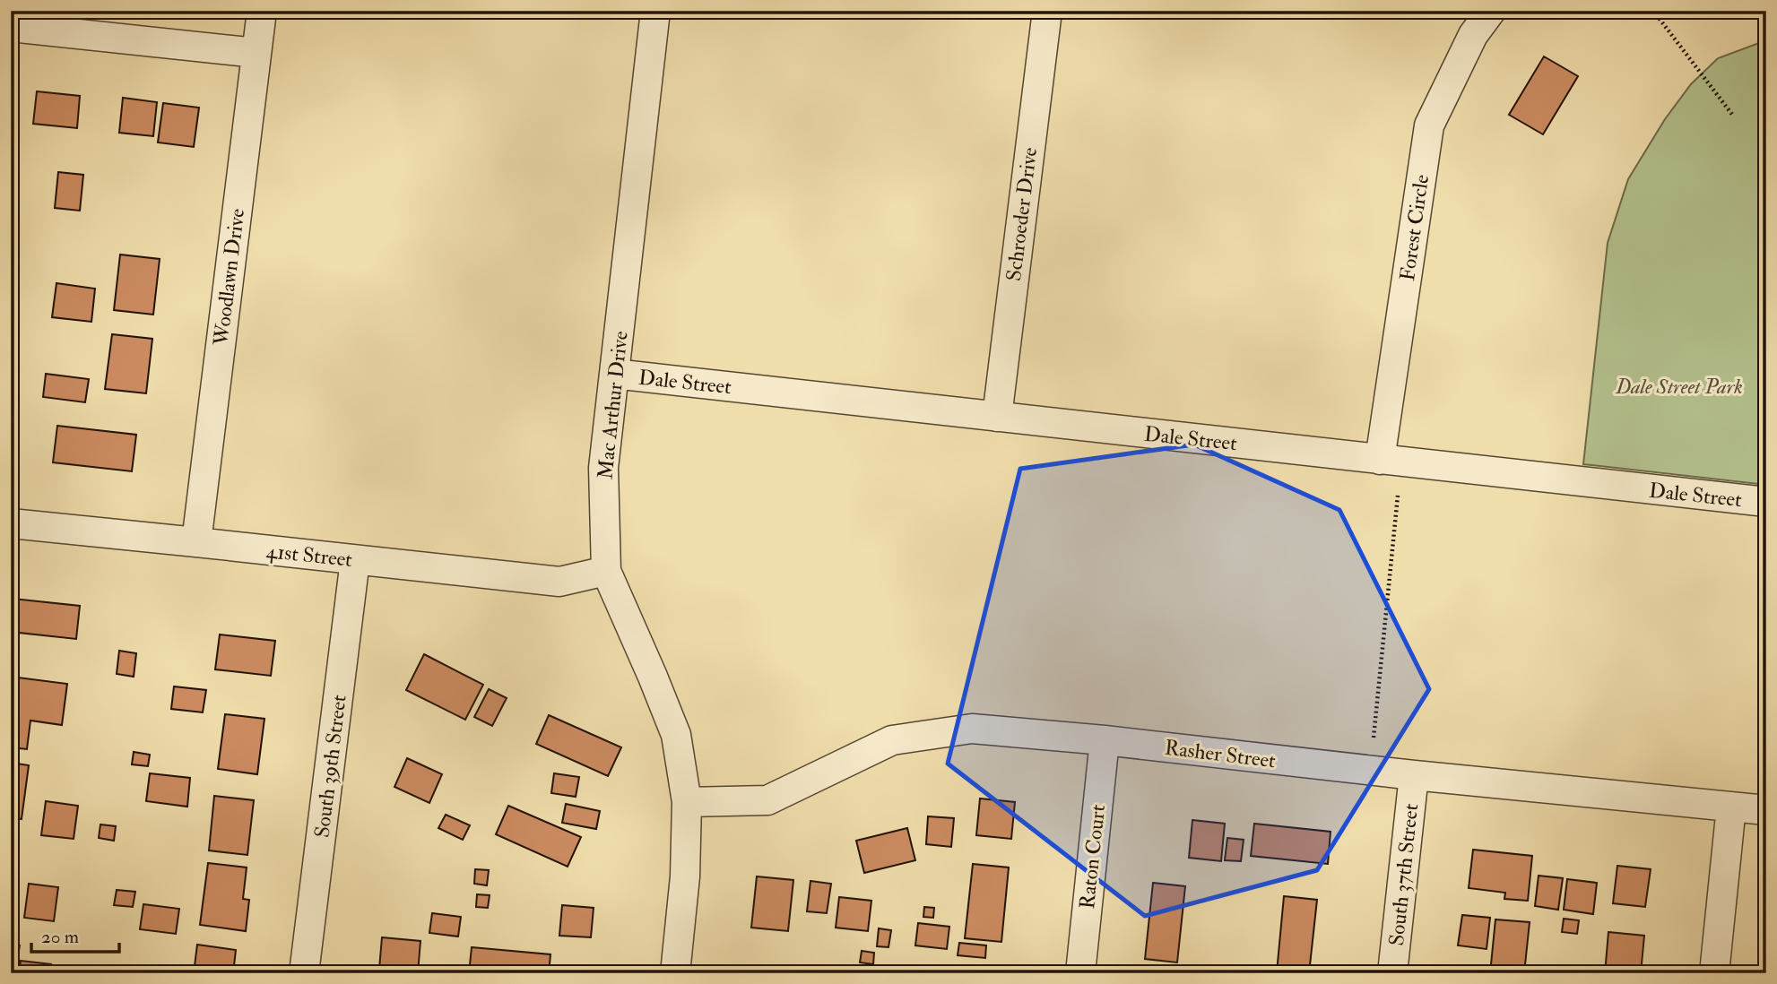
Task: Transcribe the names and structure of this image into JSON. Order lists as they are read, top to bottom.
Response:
{
  "streets": {
    "street": [
      "Schroeder Drive",
      "Forest Circle",
      "Woodlawn Drive",
      "Dale Street",
      "Mac Arthur Drive",
      "41st Street",
      "Rasher Street",
      "South 39th Street",
      "Raton Court",
      "South 37th Street"
    ]
  },
  "crossings": [
    ["Schroeder Drive", "Dale Street"],
    ["Forest Circle", "Dale Street"],
    ["Woodlawn Drive", "41st Street"],
    ["Dale Street", "Mac Arthur Drive"],
    ["Mac Arthur Drive", "41st Street"],
    ["Mac Arthur Drive", "Rasher Street"],
    ["41st Street", "South 39th Street"],
    ["Rasher Street", "Raton Court"],
    ["Rasher Street", "South 37th Street"]
  ],
  "parks": ["Dale Street Park"],
  "scale_bar": "20 m"
}
